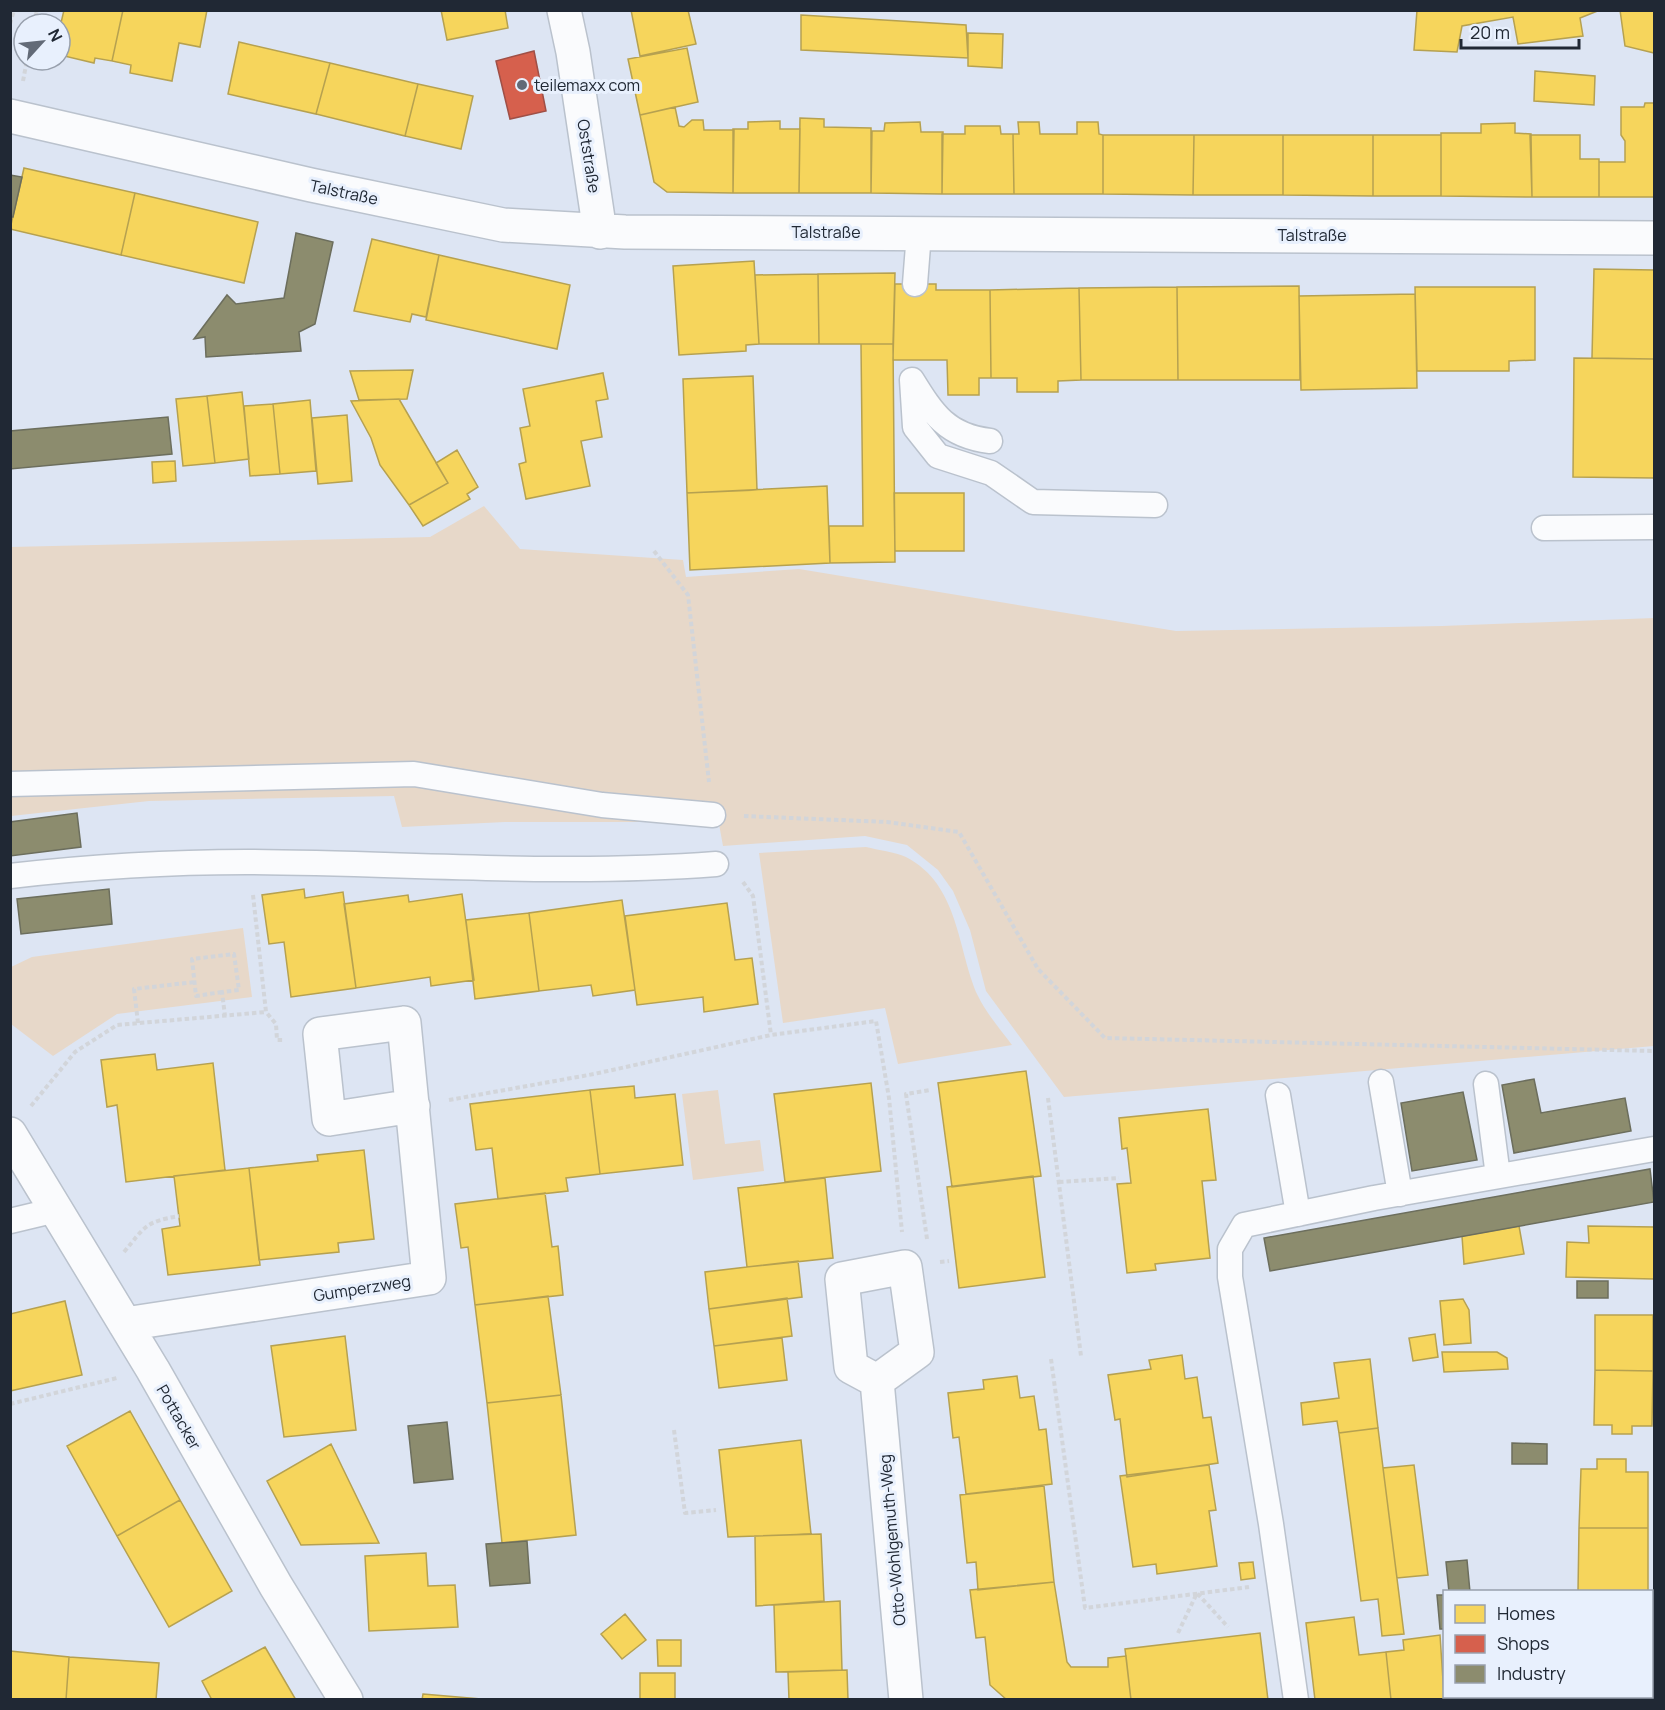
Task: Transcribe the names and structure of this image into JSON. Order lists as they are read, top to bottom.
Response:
{
  "streets": {
    "street": [
      "Oststraße",
      "Talstraße",
      "Gumperzweg",
      "Pottacker",
      "Otto-Wohlgemuth-Weg"
    ]
  },
  "crossings": [
    ["Oststraße", "Talstraße"],
    ["Gumperzweg", "Pottacker"]
  ],
  "places": ["teilemaxx com"],
  "legend": ["Homes", "Shops", "Industry"],
  "scale_bar": "20 m",
  "north": "top right"
}
